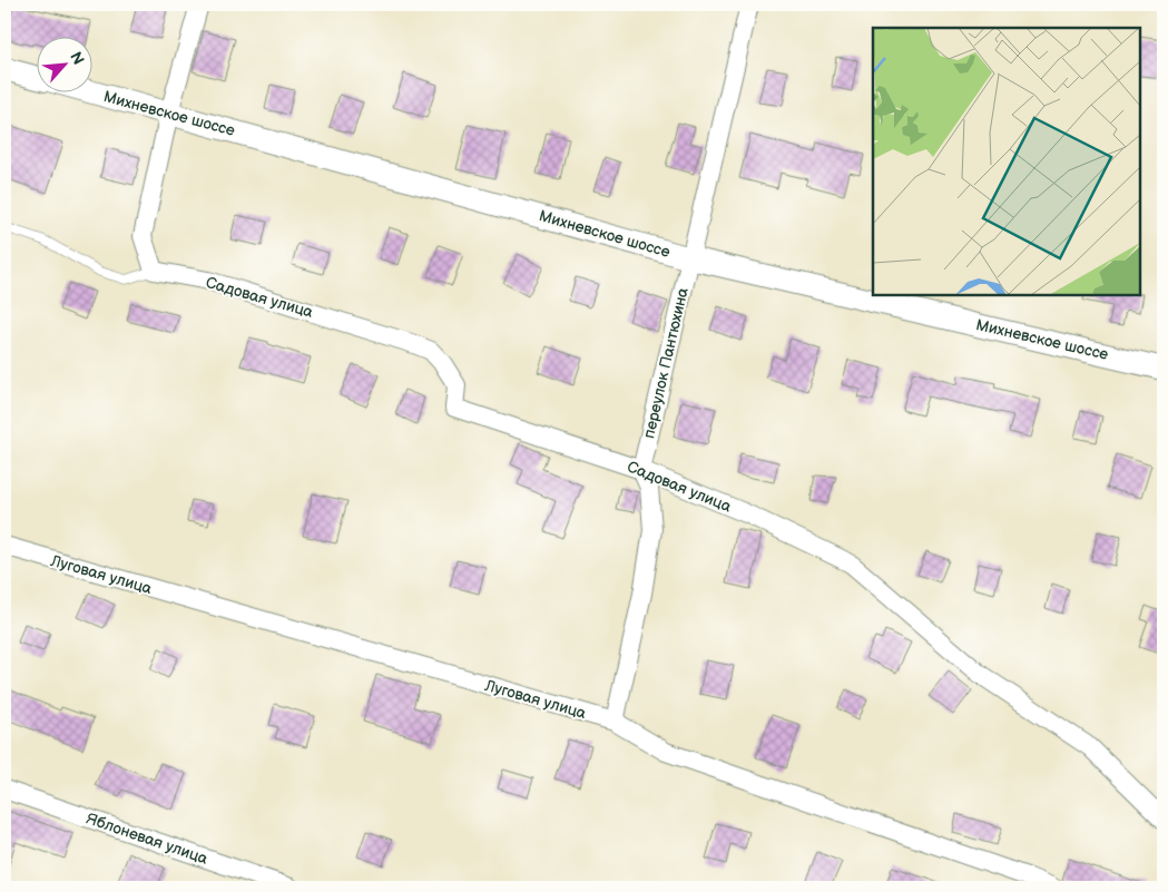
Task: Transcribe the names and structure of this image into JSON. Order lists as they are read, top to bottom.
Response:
{
  "streets": {
    "street": [
      "Михневское шоссе",
      "Садовая улица",
      "переулок Пантюхина",
      "Луговая улица",
      "Яблоневая улица"
    ]
  },
  "crossings": [
    ["Михневское шоссе", "переулок Пантюхина"],
    ["Садовая улица", "переулок Пантюхина"]
  ],
  "north": "top right"
}
